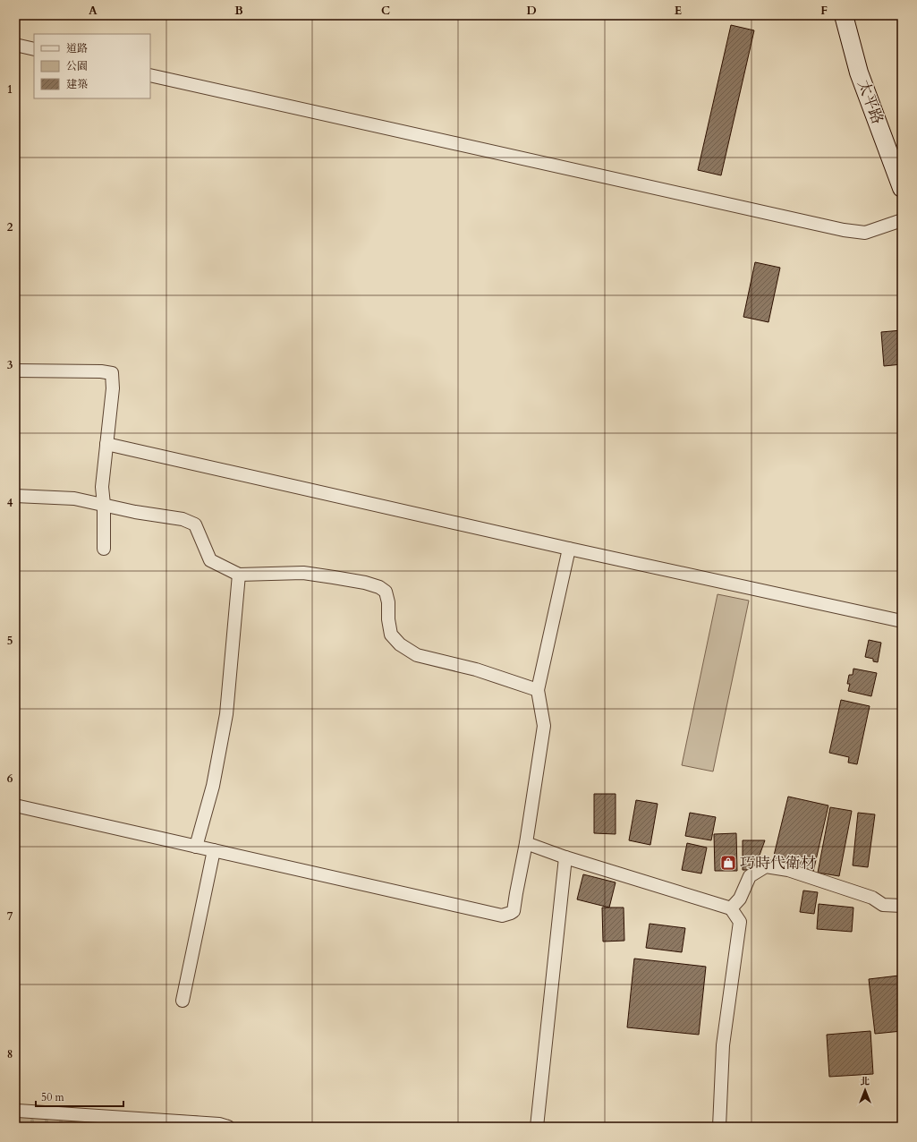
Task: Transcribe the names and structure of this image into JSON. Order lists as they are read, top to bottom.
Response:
{
  "streets": {
    "street": ["太平路"]
  },
  "places": {
    "shop": ["巧時代衛材"]
  },
  "legend": ["道路", "公園", "建築"],
  "scale_bar": "50 m",
  "north": "top",
  "grid": {
    "columns": [
      "A",
      "B",
      "C",
      "D",
      "E",
      "F"
    ],
    "rows": [
      "1",
      "2",
      "3",
      "4",
      "5",
      "6",
      "7",
      "8"
    ]
  }
}
